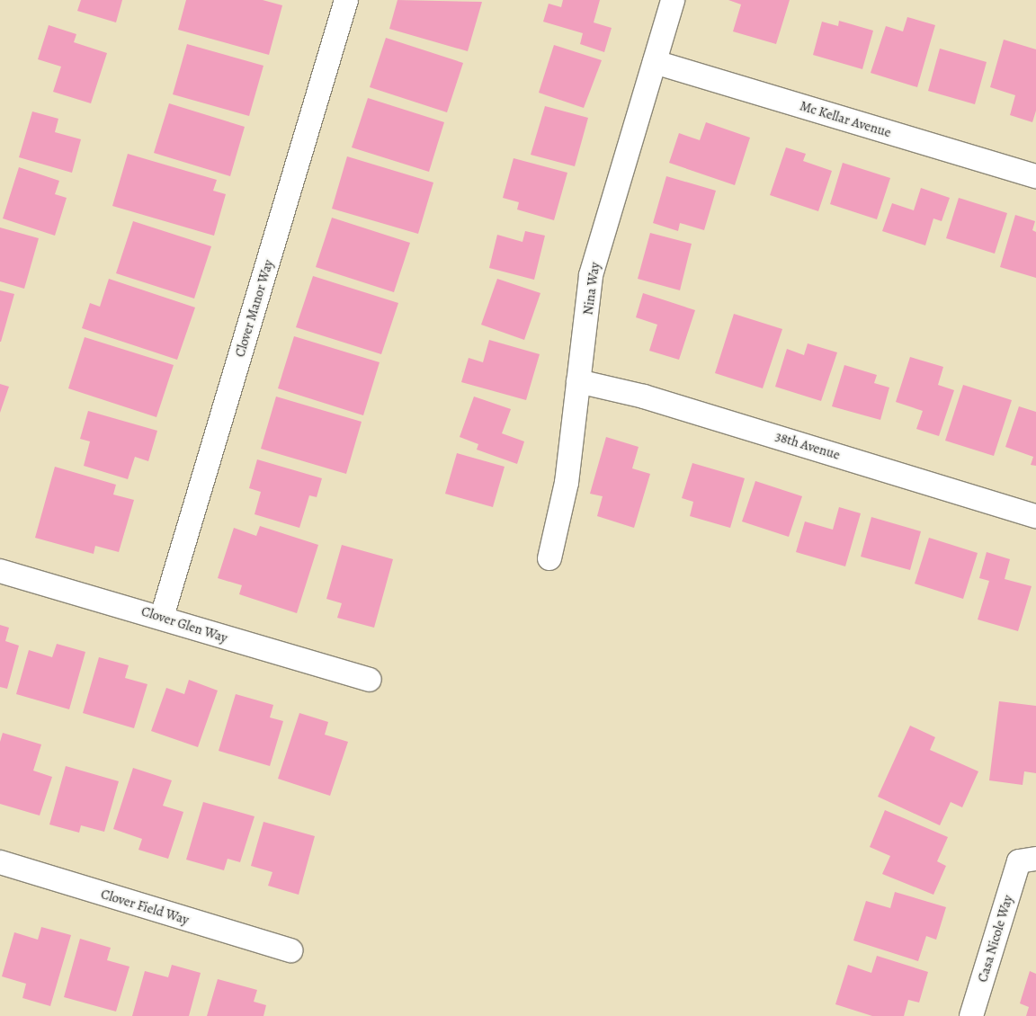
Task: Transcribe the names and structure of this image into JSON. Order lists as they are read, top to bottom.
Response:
{
  "streets": {
    "street": [
      "Mc Kellar Avenue",
      "Nina Way",
      "Clover Manor Way",
      "38th Avenue",
      "Clover Glen Way",
      "Clover Field Way",
      "Casa Nicole Way"
    ]
  },
  "crossings": [
    ["Mc Kellar Avenue", "Nina Way"],
    ["Nina Way", "38th Avenue"],
    ["Clover Manor Way", "Clover Glen Way"]
  ]
}
